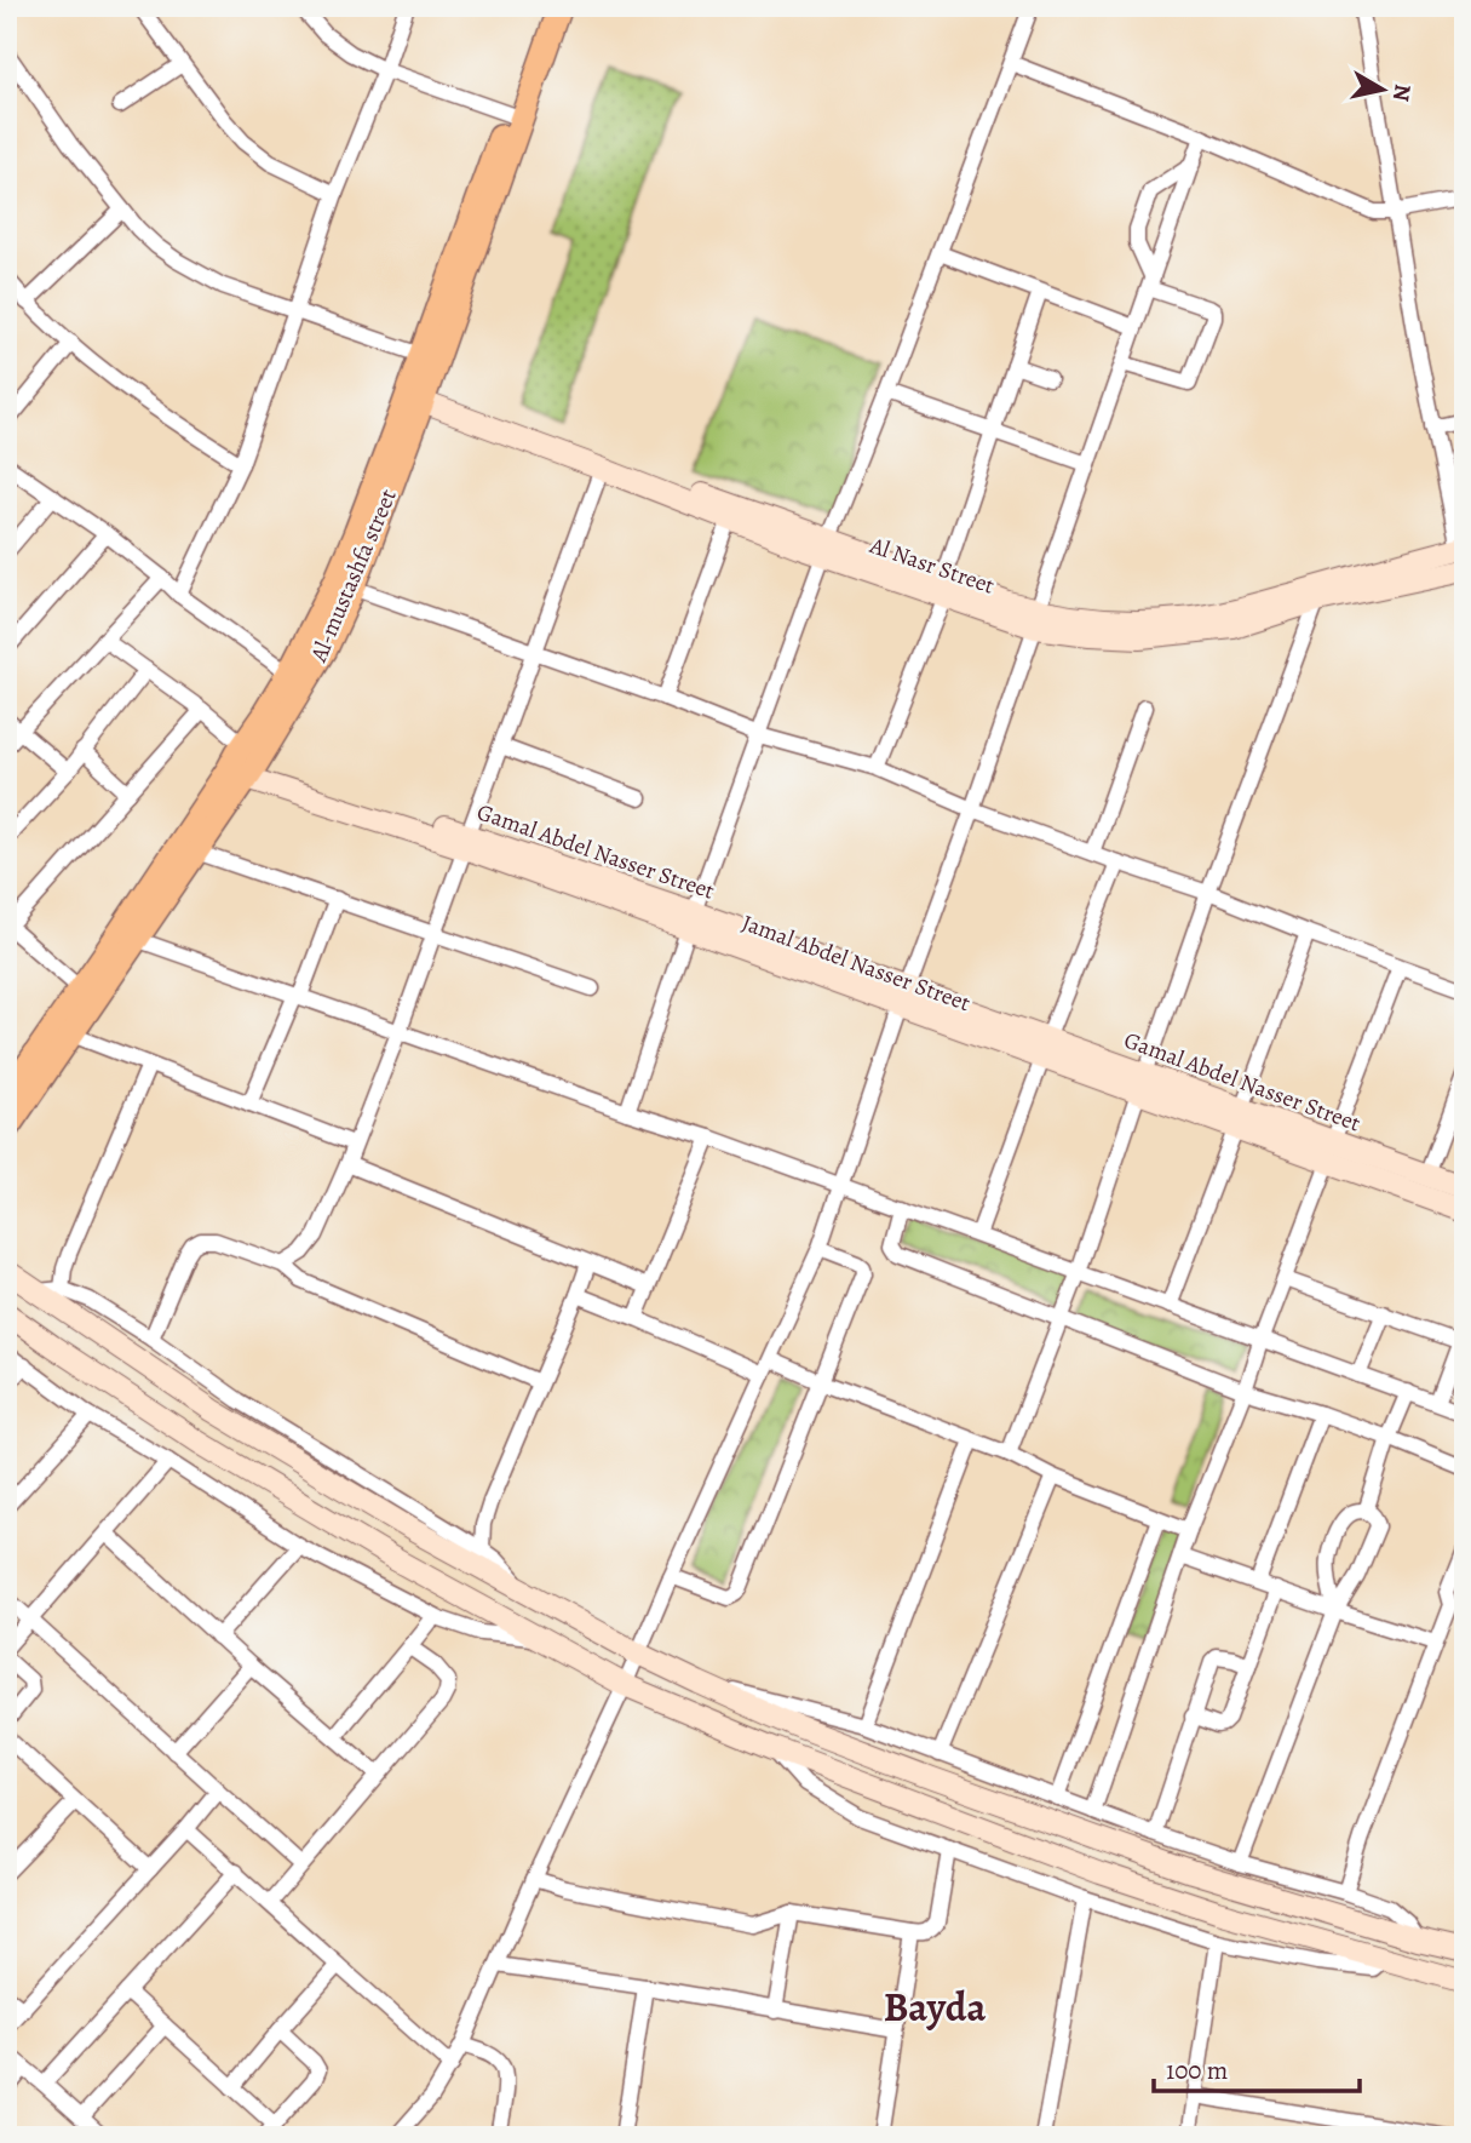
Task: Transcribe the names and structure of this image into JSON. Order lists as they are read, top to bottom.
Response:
{
  "streets": {
    "main road": ["Al-mustashfa street"],
    "street": ["Al Nasr Street", "Gamal Abdel Nasser Street", "Jamal Abdel Nasser Street"]
  },
  "crossings": [
    ["Al Nasr Street", "Al-mustashfa street"],
    ["Al-mustashfa street", "Jamal Abdel Nasser Street"],
    ["Gamal Abdel Nasser Street", "Jamal Abdel Nasser Street"]
  ],
  "districts": ["Bayda"],
  "scale_bar": "100 m",
  "north": "right"
}
